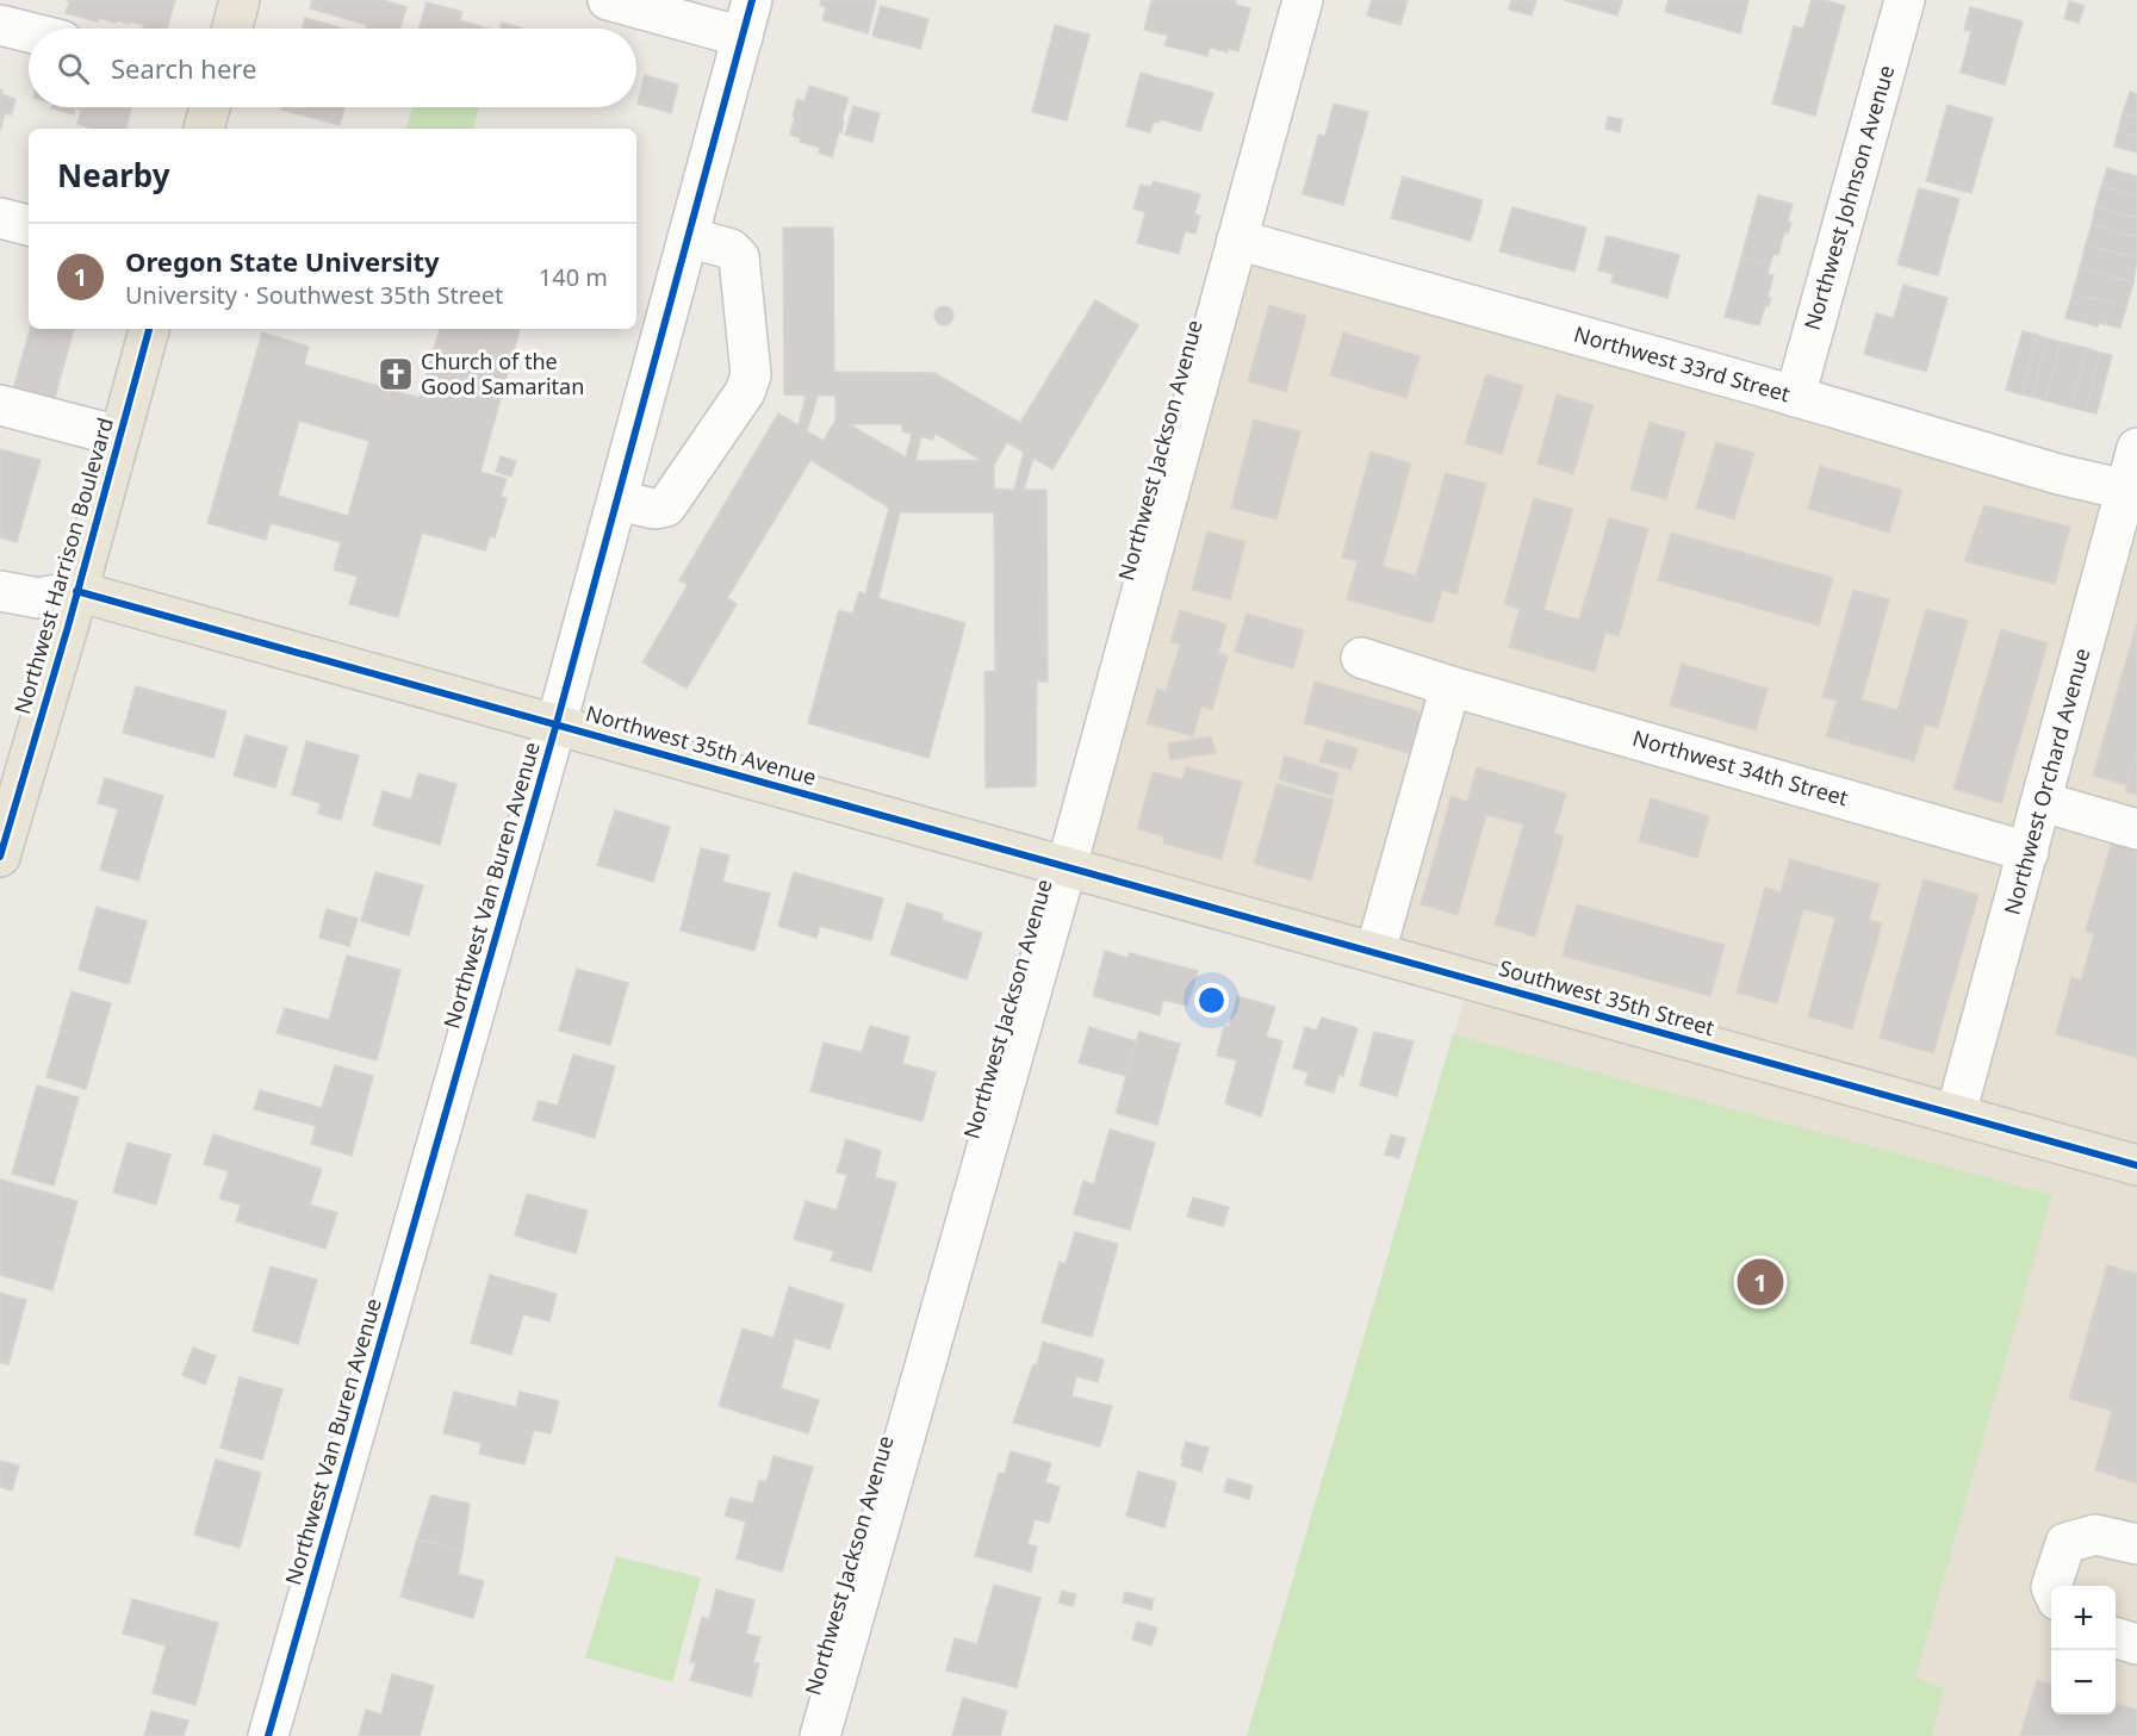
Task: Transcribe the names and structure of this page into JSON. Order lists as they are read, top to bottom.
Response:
{
  "streets": {
    "main road": ["Northwest Harrison Boulevard", "Northwest 35th Avenue", "Southwest 35th Street"],
    "street": [
      "Northwest Johnson Avenue",
      "Northwest 33rd Street",
      "Northwest Jackson Avenue",
      "Northwest 34th Street",
      "Northwest Orchard Avenue",
      "Northwest Van Buren Avenue"
    ]
  },
  "crossings": [
    ["Northwest Johnson Avenue", "Northwest 33rd Street"],
    ["Northwest 33rd Street", "Northwest Jackson Avenue"],
    ["Northwest 33rd Street", "Northwest Orchard Avenue"],
    ["Northwest Jackson Avenue", "Northwest 35th Avenue"],
    ["Northwest Jackson Avenue", "Southwest 35th Street"],
    ["Northwest Harrison Boulevard", "Northwest 35th Avenue"],
    ["Northwest 35th Avenue", "Northwest Van Buren Avenue"],
    ["Northwest 35th Avenue", "Southwest 35th Street"],
    ["Northwest 34th Street", "Northwest Orchard Avenue"],
    ["Northwest Orchard Avenue", "Southwest 35th Street"]
  ],
  "places": {
    "church": ["Church of the Good Samaritan"]
  },
  "page": {
    "search": "Search here",
    "heading": "Nearby",
    "list": [
      {
        "mark": "1",
        "name": "Oregon State University",
        "note": "University · Southwest 35th Street",
        "value": "140 m"
      }
    ],
    "pins": "1",
    "map_buttons": ["+", "−"]
  }
}
